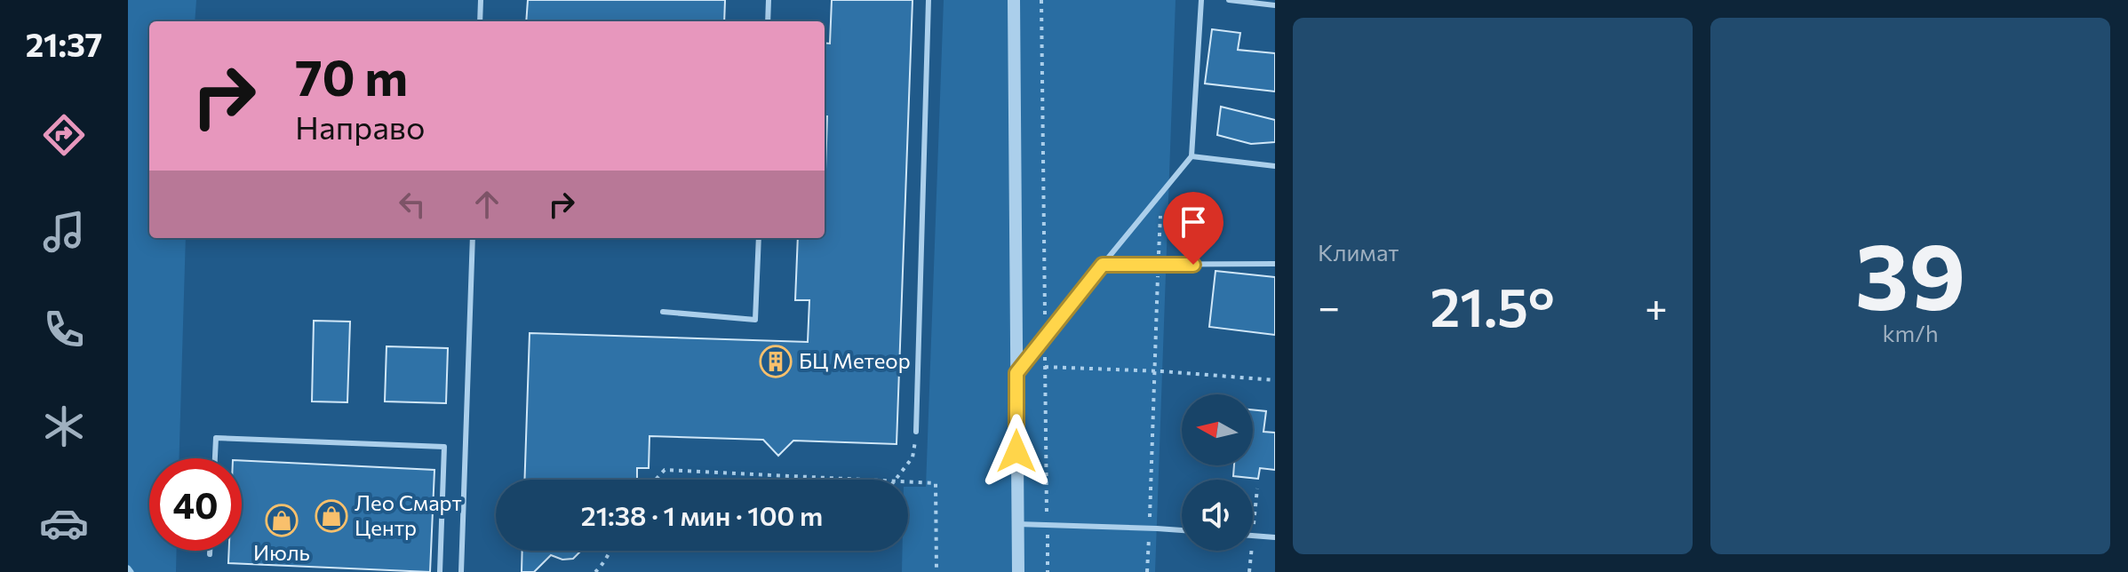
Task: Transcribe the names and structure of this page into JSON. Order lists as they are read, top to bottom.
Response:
{
  "places": {
    "building": ["БЦ Метеор"],
    "shop": ["Лео Смарт Центр", "Июль"]
  },
  "north": "left",
  "page": {
    "tabs": "21:37",
    "tile": [
      "Климат",
      ["39", "km/h"]
    ],
    "turn": ["70 m", "Направо"],
    "heat": ["−", "21.5°", "+"],
    "limit": "40",
    "trip": "21:38 · 1 мин · 100 m"
  }
}
